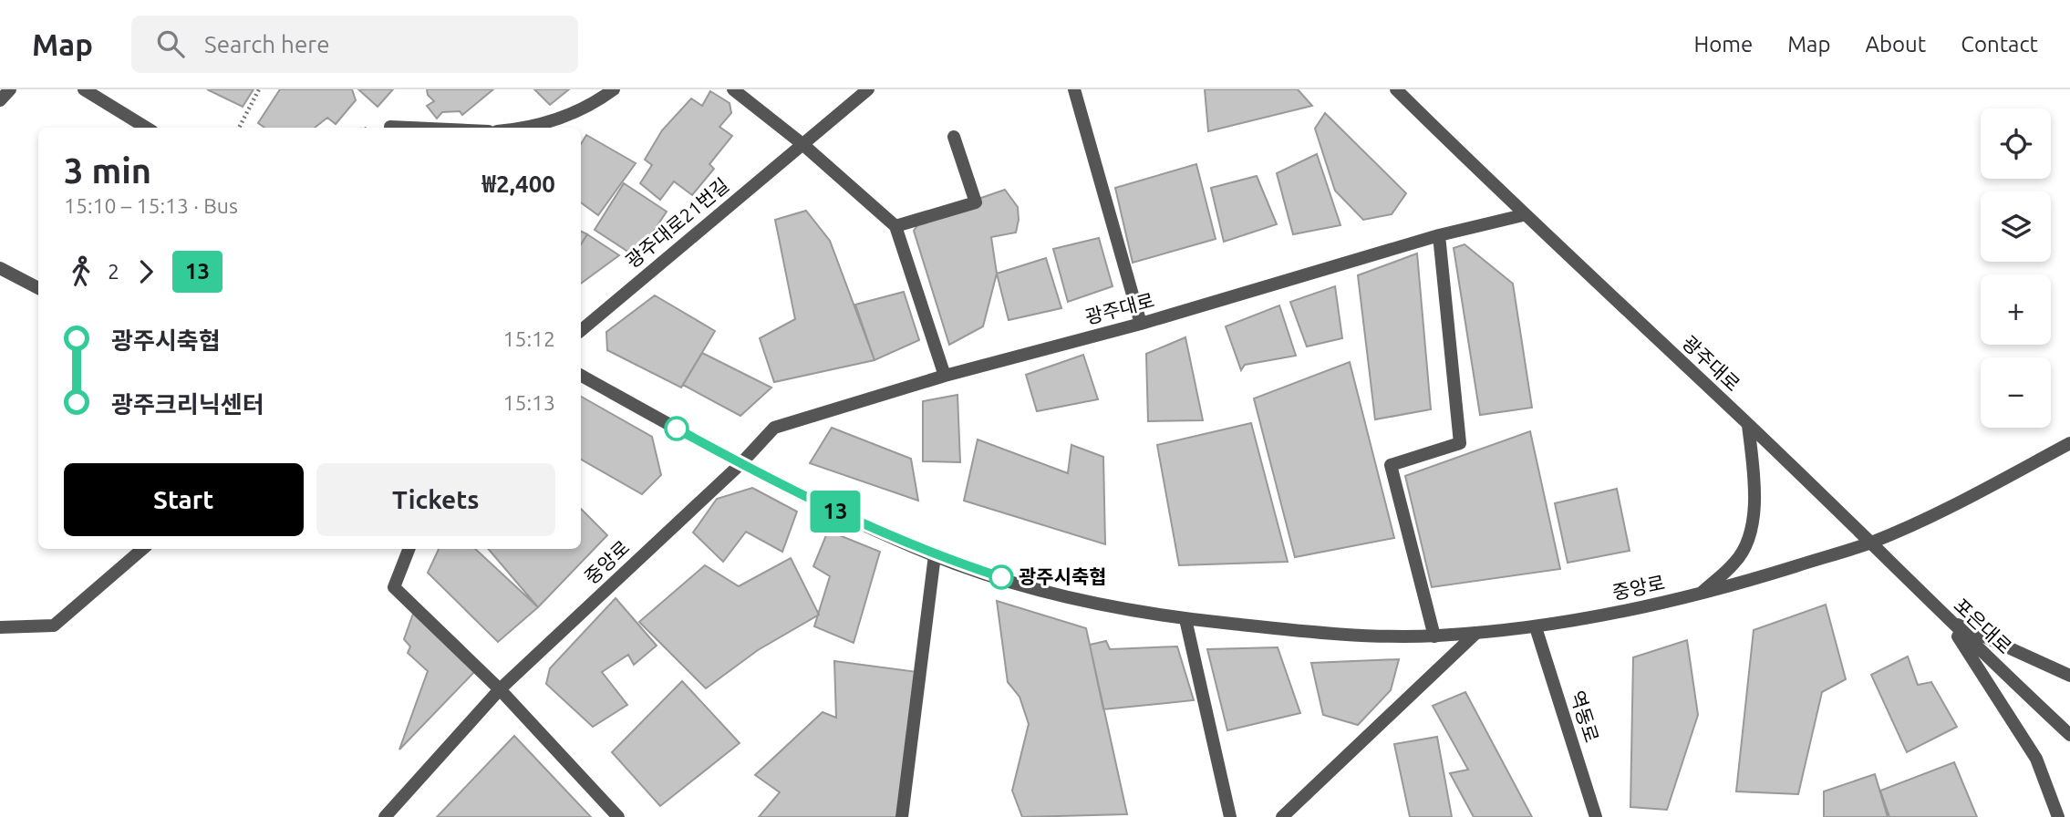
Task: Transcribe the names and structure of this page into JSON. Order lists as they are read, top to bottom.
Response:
{
  "streets": {
    "street": [
      "광주대로21번길",
      "광주대로",
      "중앙로",
      "포은대로",
      "역동로"
    ]
  },
  "crossings": [
    ["광주대로", "중앙로"],
    ["광주대로", "포은대로"],
    ["중앙로", "포은대로"],
    ["중앙로", "역동로"]
  ],
  "places": ["광주시축협"],
  "lines": ["bus line 13"],
  "page": {
    "header": "Map",
    "search": "Search here",
    "nav": [
      "Home",
      "Map",
      "About",
      "Contact"
    ],
    "on_map": "13",
    "map_buttons": ["+", "−"],
    "heading": ["3 min", "15:10 – 15:13 · Bus", "₩2,400"],
    "legs": ["2", "13"],
    "list": [
      {
        "name": "광주시축협",
        "value": "15:12"
      },
      {
        "name": "광주크리닉센터",
        "value": "15:13"
      }
    ],
    "buttons": ["Start", "Tickets"]
  }
}
